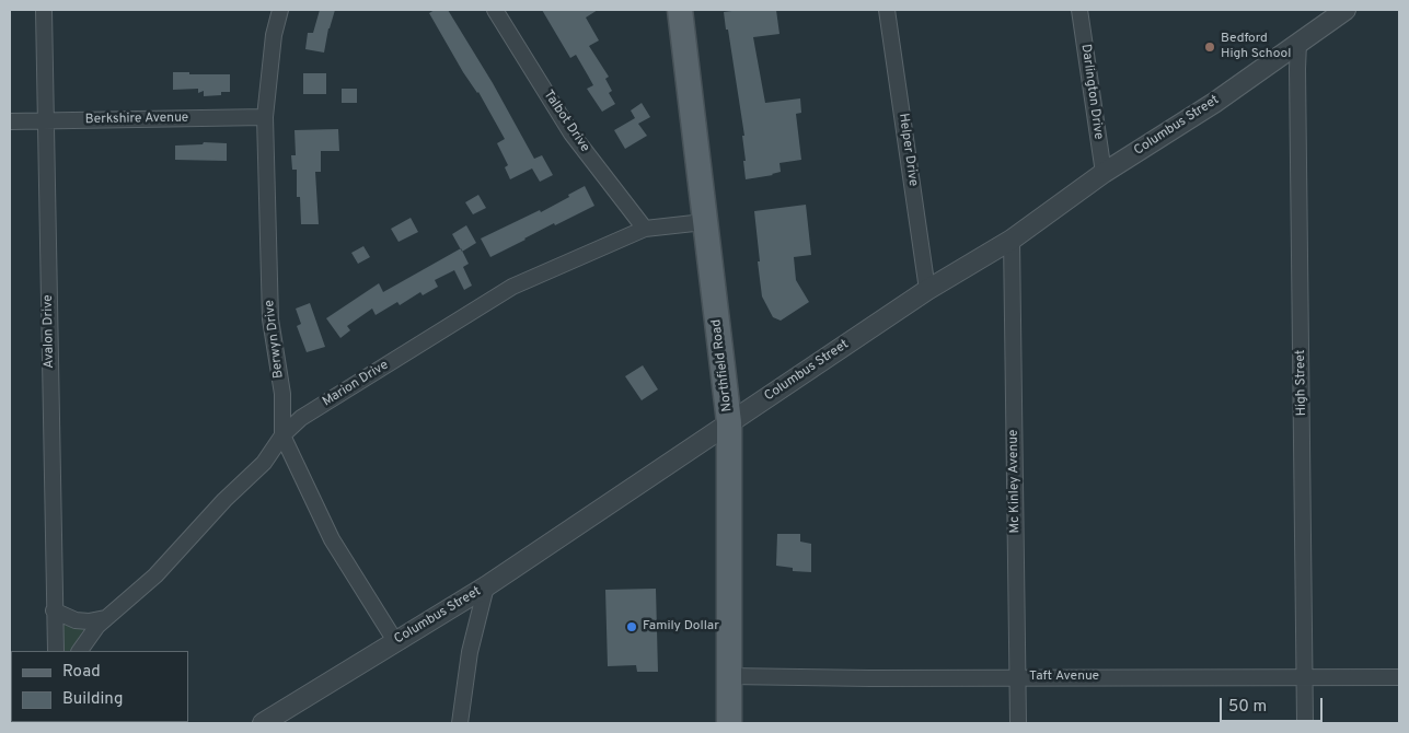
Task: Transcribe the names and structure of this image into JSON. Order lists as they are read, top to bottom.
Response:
{
  "streets": {
    "main road": ["Northfield Road"],
    "street": [
      "Darlington Drive",
      "Berkshire Avenue",
      "Talbot Drive",
      "Columbus Street",
      "Helper Drive",
      "Avalon Drive",
      "Berwyn Drive",
      "High Street",
      "Marion Drive",
      "Mc Kinley Avenue",
      "Taft Avenue"
    ]
  },
  "crossings": [
    ["Darlington Drive", "Columbus Street"],
    ["Berkshire Avenue", "Avalon Drive"],
    ["Berkshire Avenue", "Berwyn Drive"],
    ["Talbot Drive", "Marion Drive"],
    ["Columbus Street", "Helper Drive"],
    ["Columbus Street", "Berwyn Drive"],
    ["Columbus Street", "Northfield Road"],
    ["Columbus Street", "High Street"],
    ["Columbus Street", "Mc Kinley Avenue"],
    ["Berwyn Drive", "Marion Drive"],
    ["Northfield Road", "Marion Drive"],
    ["Northfield Road", "Taft Avenue"],
    ["High Street", "Taft Avenue"],
    ["Mc Kinley Avenue", "Taft Avenue"]
  ],
  "places": ["Bedford High School", "Family Dollar"],
  "legend": ["Road", "Building"],
  "scale_bar": "50 m"
}
